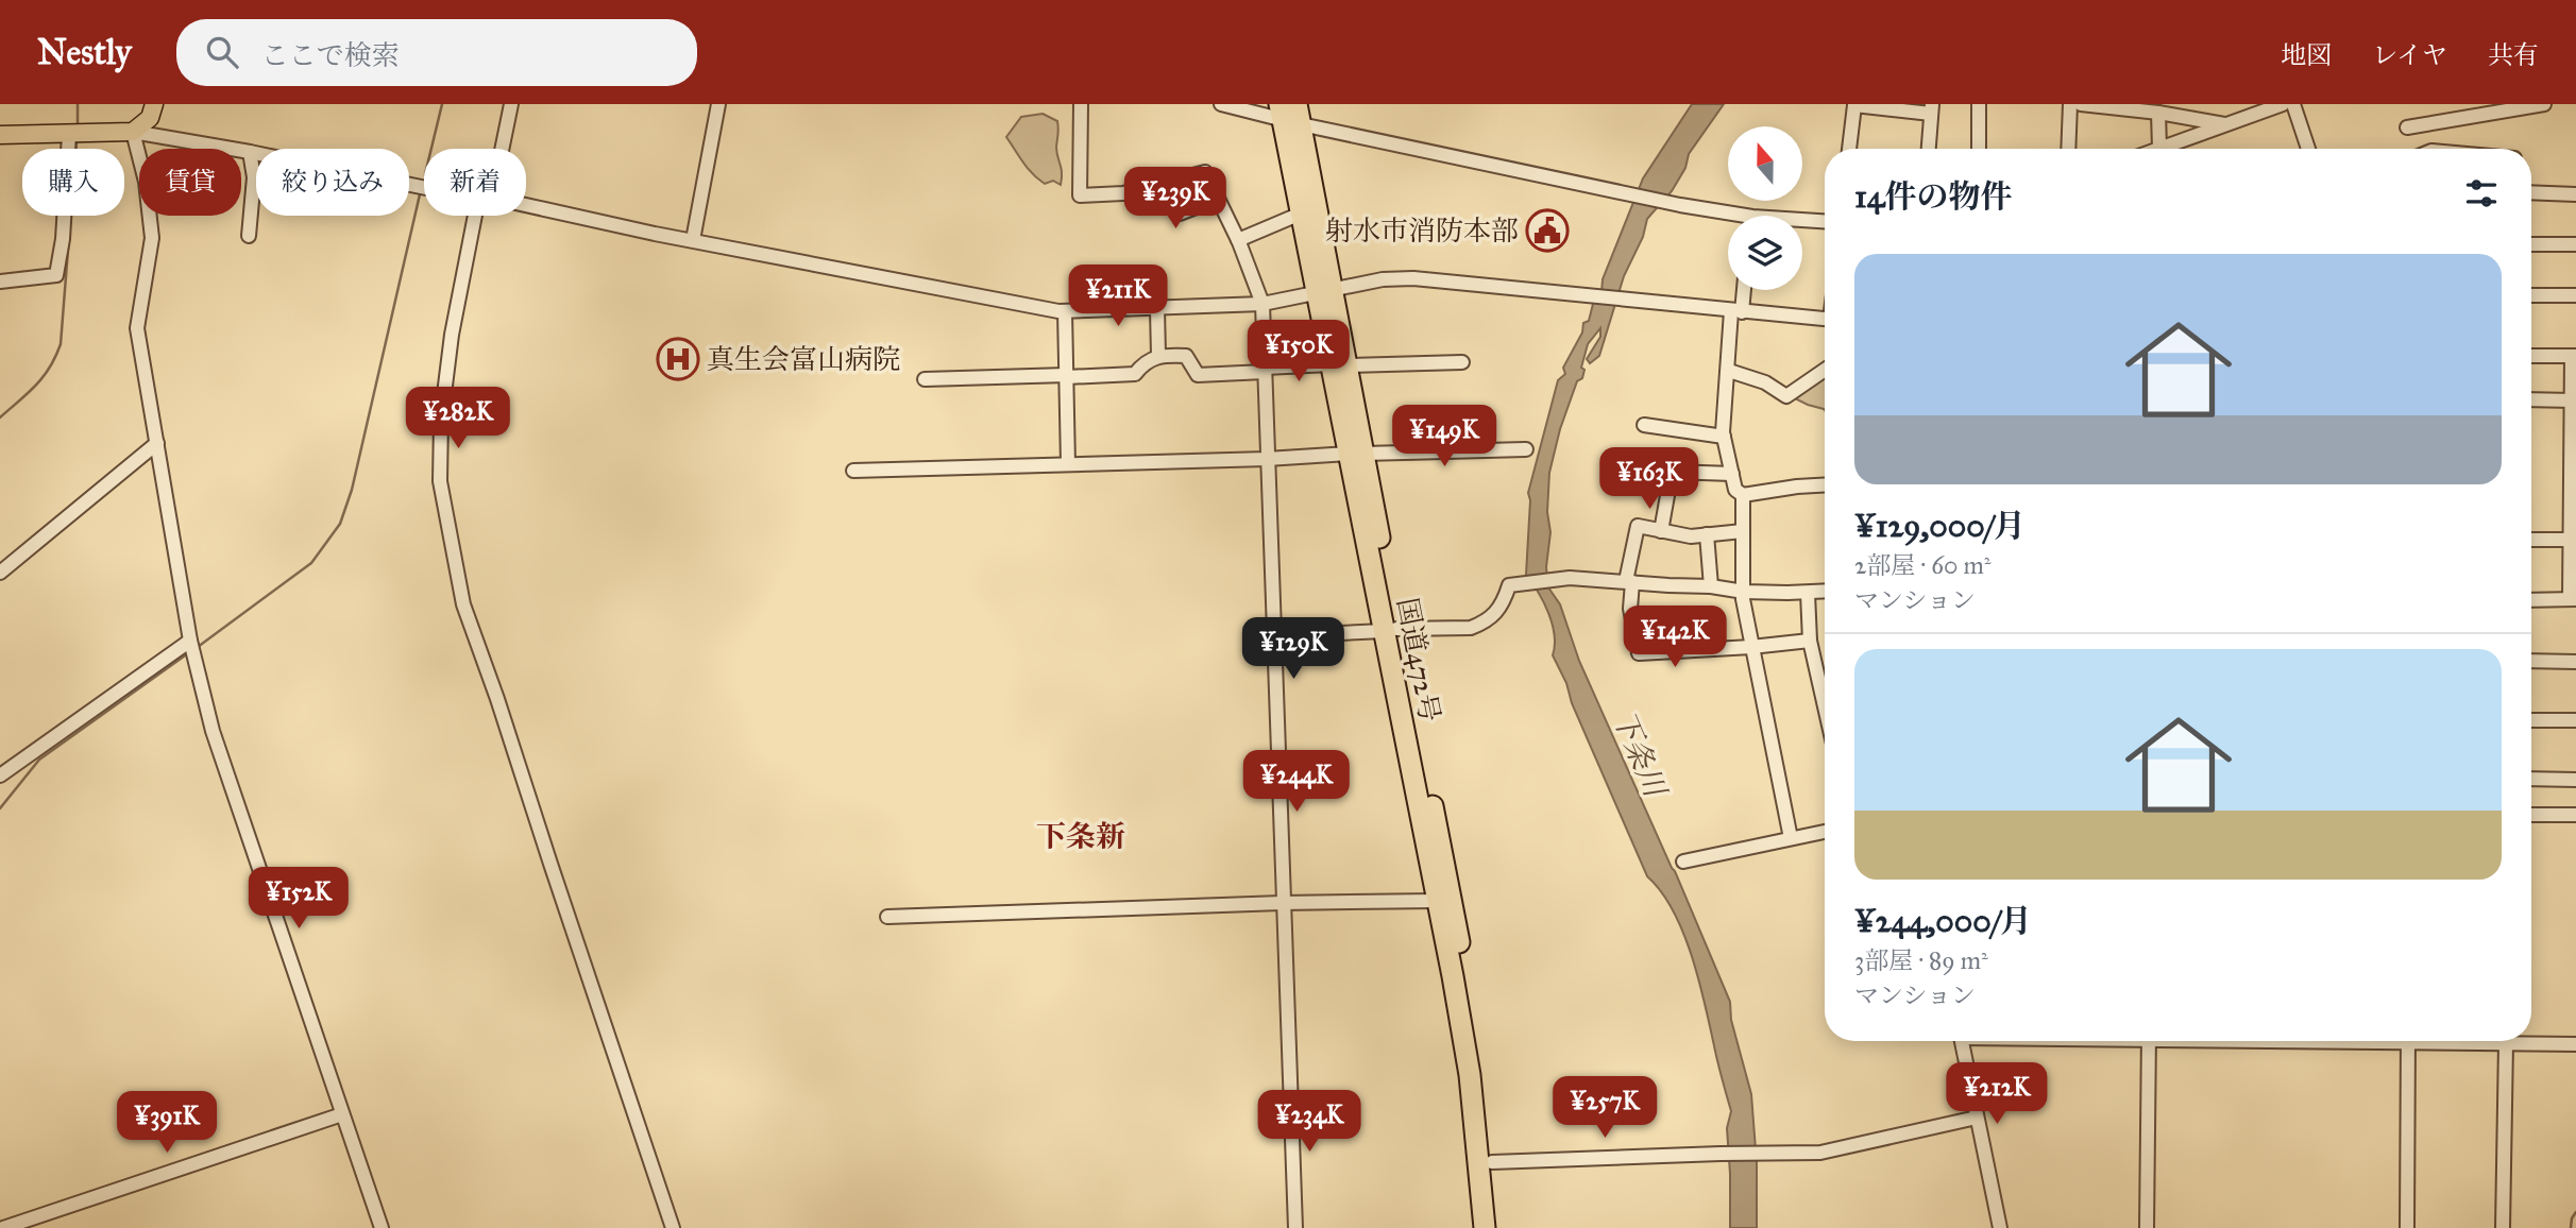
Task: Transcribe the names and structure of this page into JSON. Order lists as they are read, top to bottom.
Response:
{
  "streets": {
    "highway": ["国道472号"]
  },
  "districts": ["下条新"],
  "water": ["下条川"],
  "places": {
    "public building": ["射水市消防本部"],
    "hospital": ["真生会富山病院"]
  },
  "north": "top",
  "page": {
    "header": "Nestly",
    "search": "ここで検索",
    "nav": ["地図", "レイヤ", "共有"],
    "chip": [
      "購入",
      "賃貸",
      "絞り込み",
      "新着"
    ],
    "heading": "14件の物件",
    "price": [
      "¥239K",
      "¥211K",
      "¥150K",
      "¥282K",
      "¥149K",
      "¥163K",
      "¥142K",
      "¥129K",
      "¥244K",
      "¥152K",
      "¥212K",
      "¥257K",
      "¥234K",
      "¥391K"
    ],
    "list": [
      {
        "name": "¥129,000/月",
        "note": "2部屋 · 60 m² · マンション"
      },
      {
        "name": "¥244,000/月",
        "note": "3部屋 · 89 m² · マンション"
      }
    ]
  }
}
